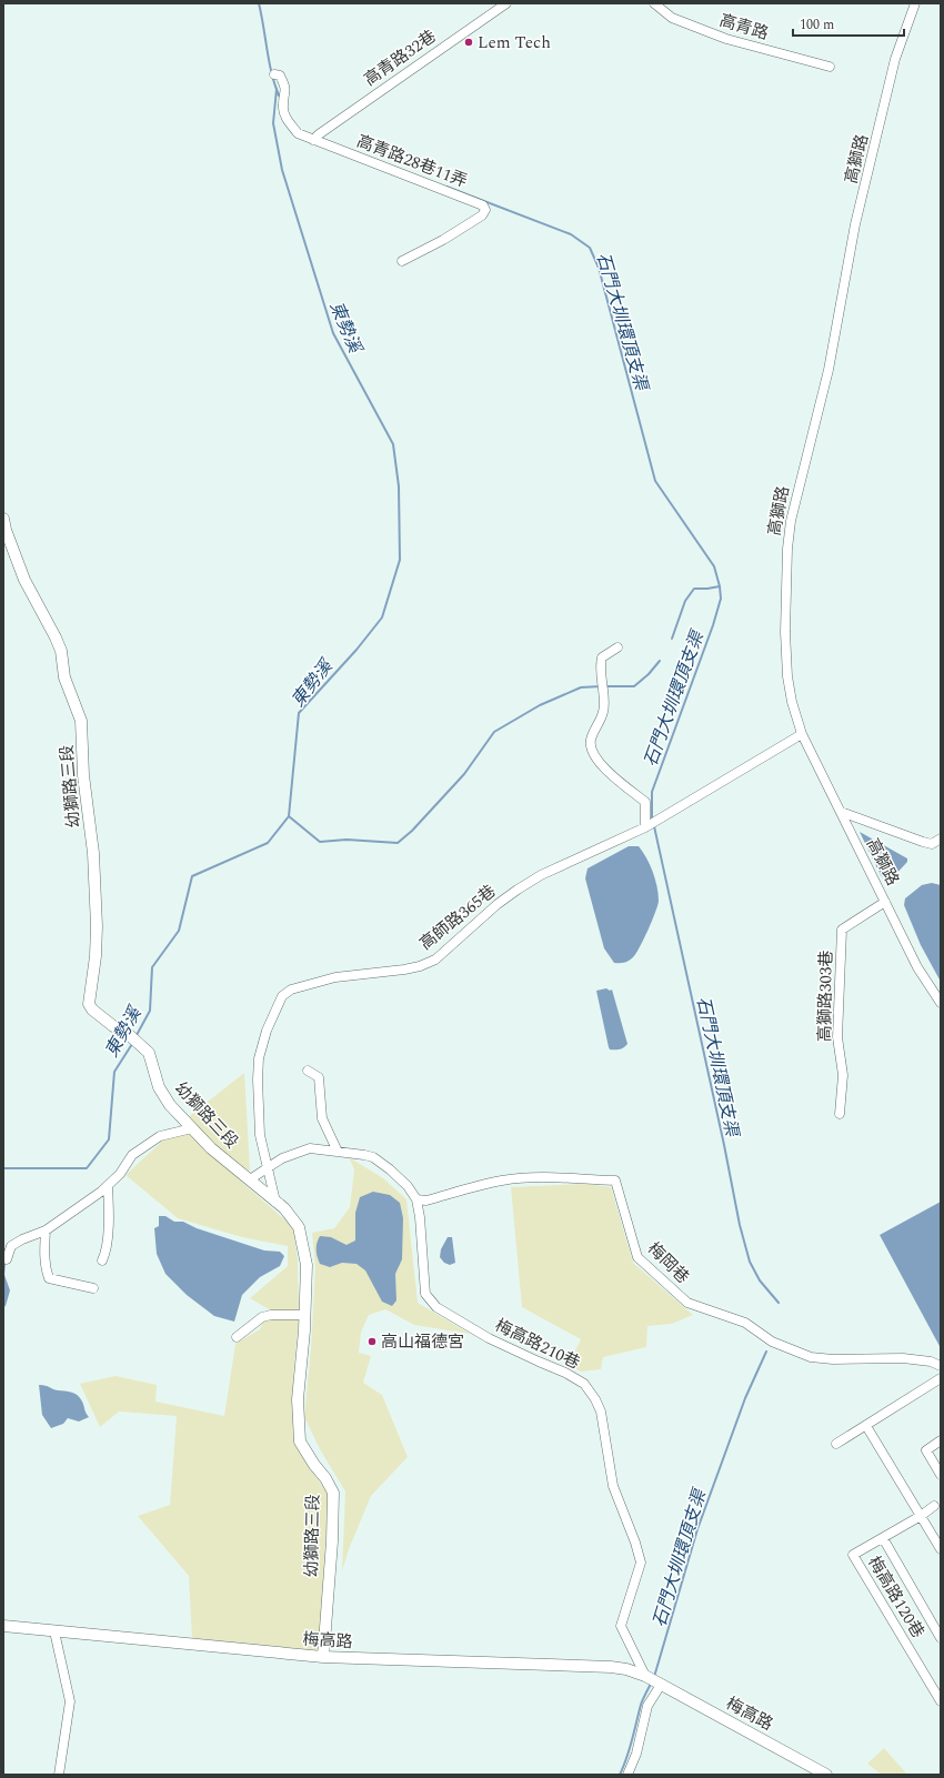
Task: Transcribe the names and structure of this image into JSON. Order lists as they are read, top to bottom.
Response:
{
  "streets": {
    "street": [
      "高青路",
      "高青路32巷",
      "高獅路",
      "高青路28巷11弄",
      "幼獅路三段",
      "高師路365巷",
      "高獅路303巷",
      "梅岡巷",
      "梅高路210巷",
      "梅高路120巷",
      "梅高路"
    ]
  },
  "crossings": [
    ["高青路32巷", "高青路28巷11弄"],
    ["高獅路", "高師路365巷"],
    ["高獅路", "高獅路303巷"],
    ["幼獅路三段", "高師路365巷"],
    ["幼獅路三段", "梅高路210巷"],
    ["幼獅路三段", "梅高路"],
    ["高師路365巷", "梅高路210巷"],
    ["梅岡巷", "梅高路210巷"],
    ["梅高路210巷", "梅高路"]
  ],
  "water": ["石門大圳環頂支渠", "東勢溪"],
  "places": ["Lem Tech", "高山福德宮"],
  "scale_bar": "100 m"
}
